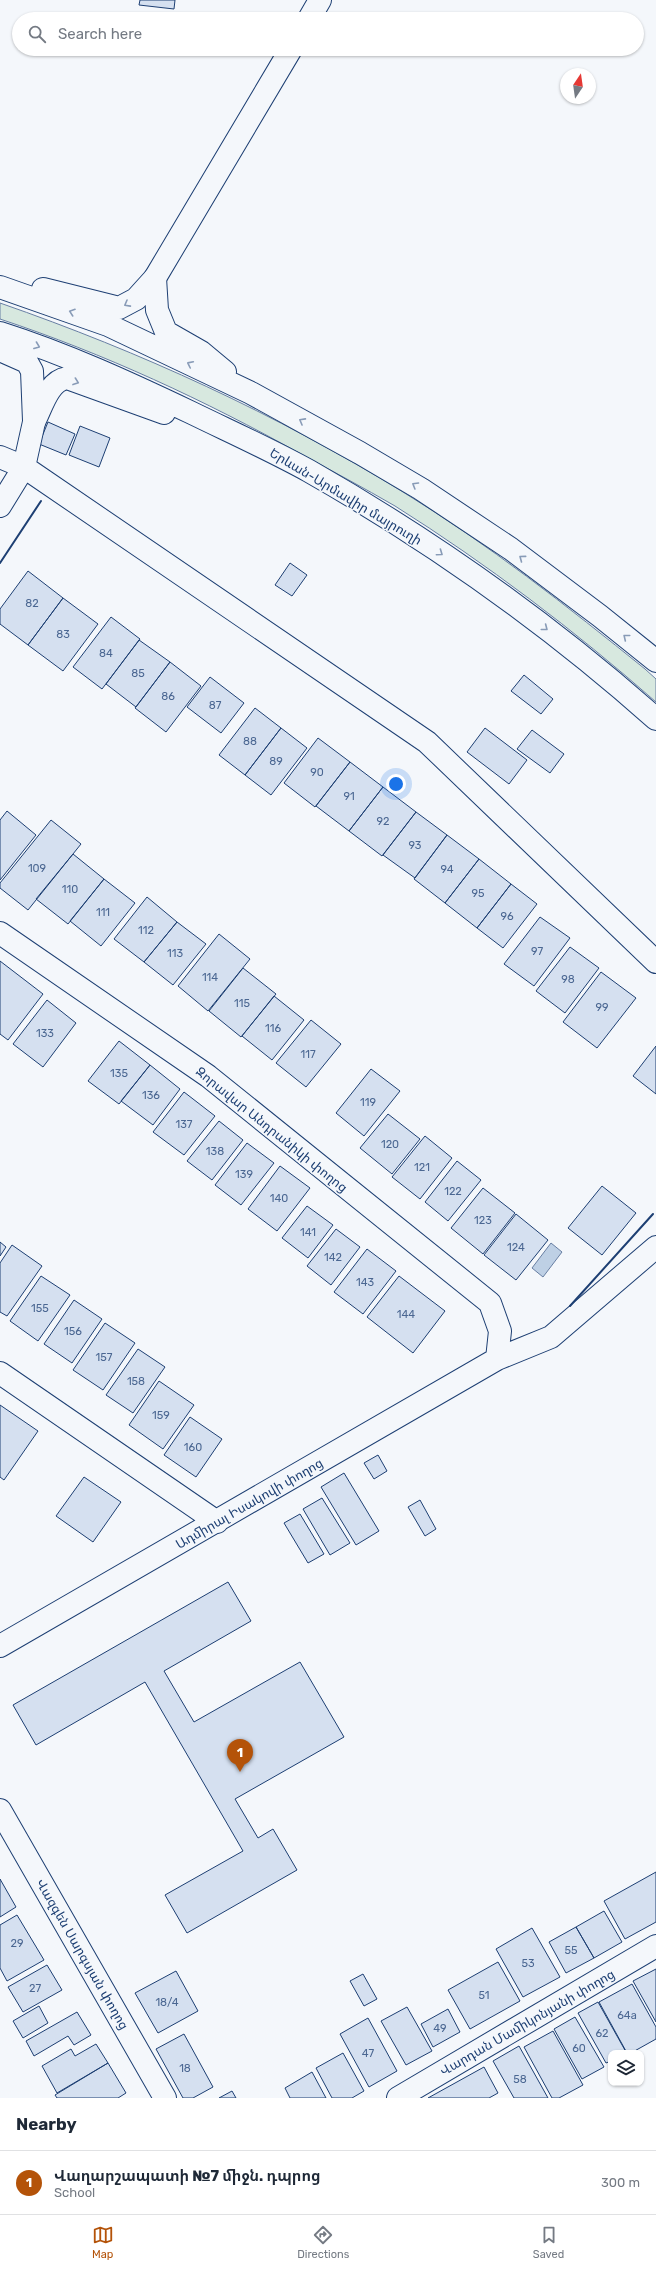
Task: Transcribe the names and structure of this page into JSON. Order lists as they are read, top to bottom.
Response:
{
  "streets": {
    "main road": [
      "Երևան-Արմավիր մայրուղի",
      "Զորավար Անդրանիկի փողոց",
      "Ադմիրալ Իսակովի փողոց",
      "Վազգեն Սարգսյան փողոց",
      "Վարդան Մամիկոնյանի փողոց"
    ]
  },
  "crossings": [
    ["Զորավար Անդրանիկի փողոց", "Ադմիրալ Իսակովի փողոց"]
  ],
  "house_numbers": [
    "82",
    "83",
    "84",
    "85",
    "86",
    "87",
    "88",
    "89",
    "90",
    "91",
    "92",
    "93",
    "109",
    "94",
    "110",
    "95",
    "111",
    "96",
    "112",
    "97",
    "113",
    "114",
    "98",
    "115",
    "99",
    "116",
    "133",
    "117",
    "135",
    "136",
    "119",
    "137",
    "120",
    "138",
    "121",
    "139",
    "122",
    "140",
    "123",
    "141",
    "124",
    "142",
    "143",
    "155",
    "144",
    "156",
    "157",
    "158",
    "159",
    "160",
    "29",
    "55",
    "53",
    "27",
    "51",
    "18/4",
    "64a",
    "49",
    "62",
    "60",
    "47",
    "18",
    "58"
  ],
  "north": "top",
  "page": {
    "search": "Search here",
    "pins": "1",
    "heading": "Nearby",
    "list": [
      {
        "mark": "1",
        "name": "Վաղարշապատի №7 միջն. դպրոց",
        "note": "School",
        "value": "300 m"
      }
    ],
    "nav": ["Map", "Directions", "Saved"]
  }
}
